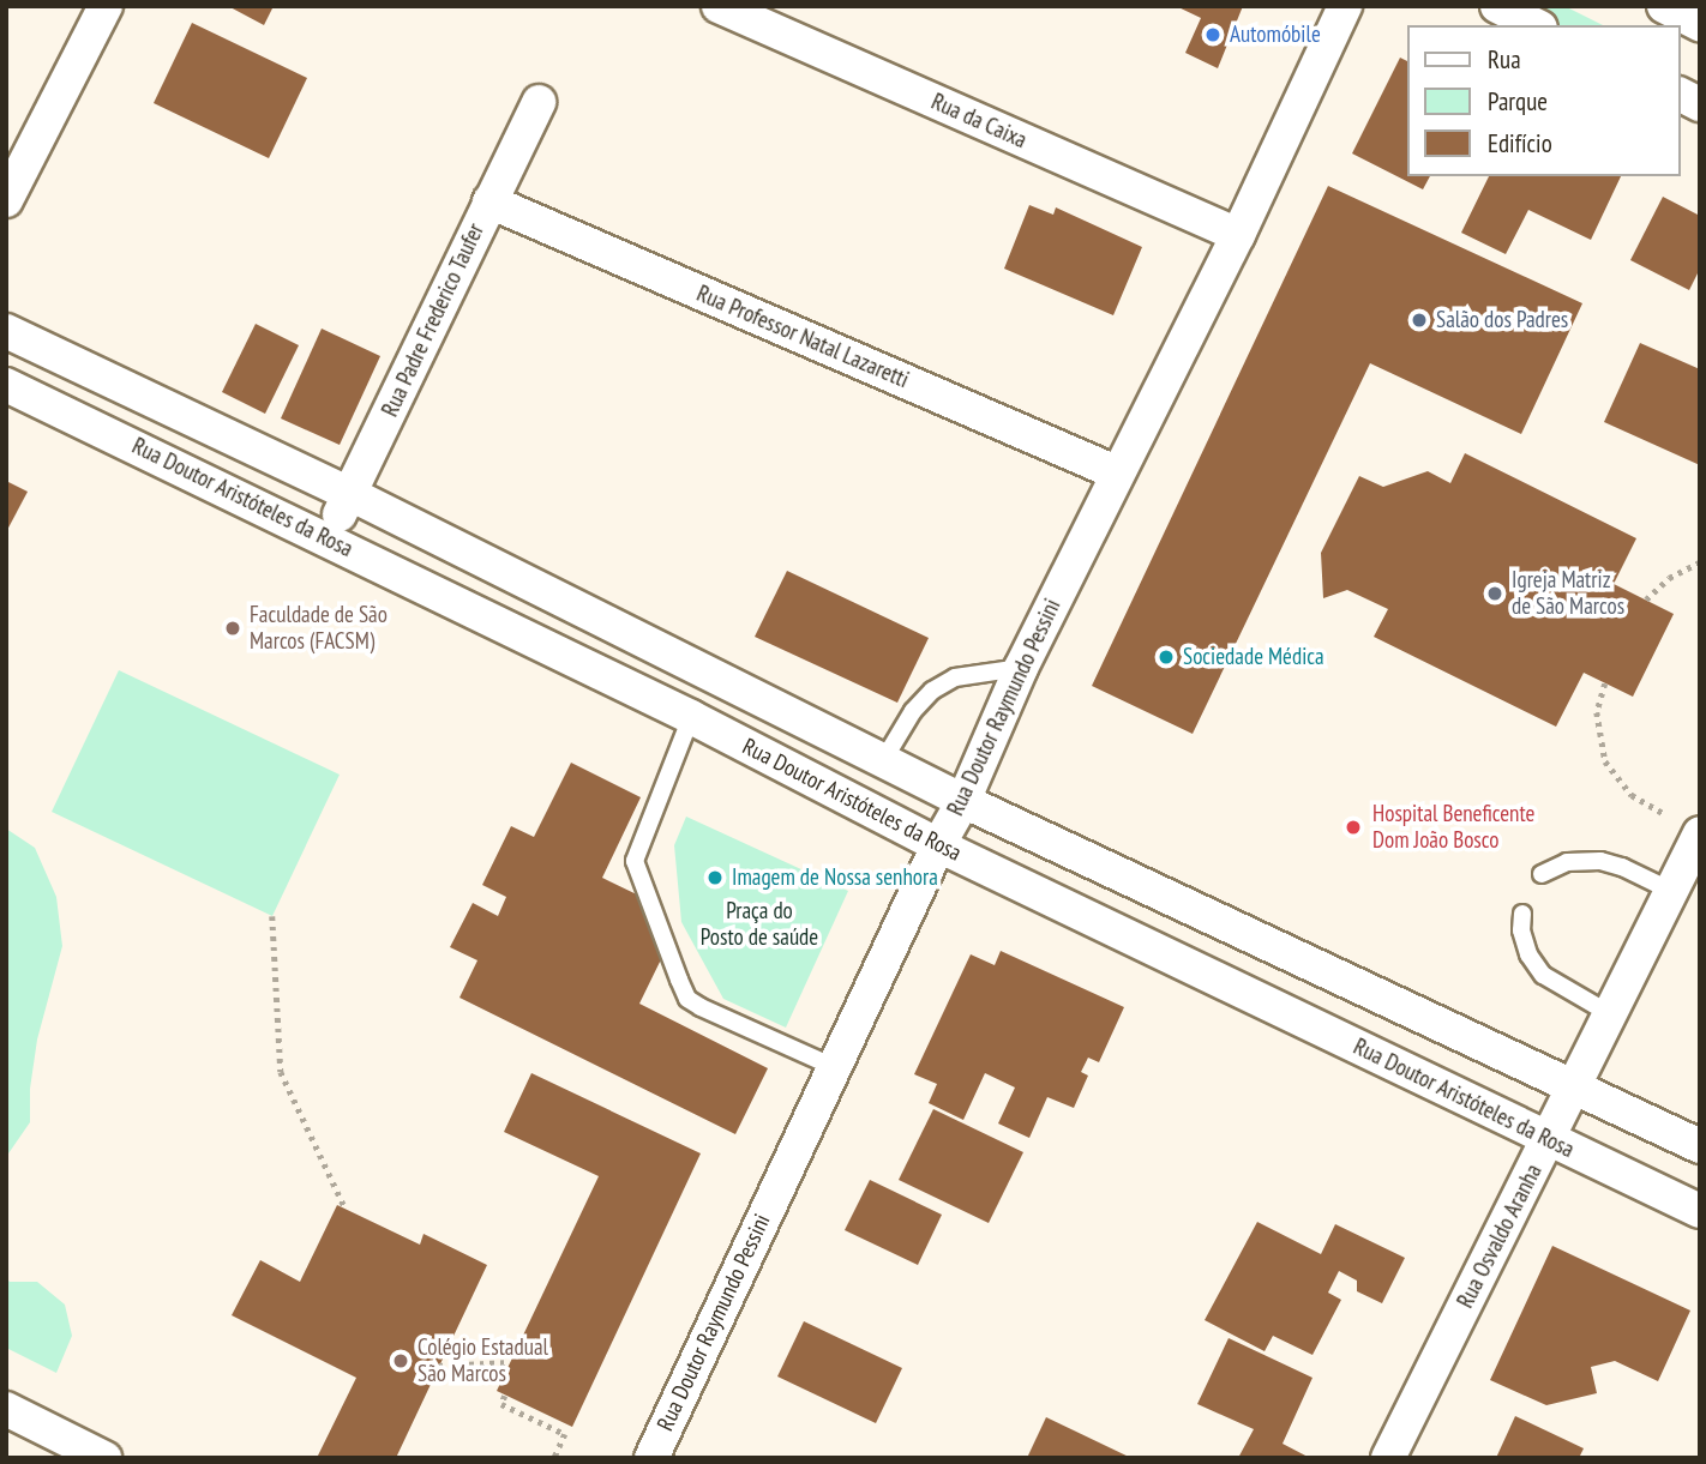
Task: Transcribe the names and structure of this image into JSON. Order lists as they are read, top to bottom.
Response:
{
  "streets": {
    "street": [
      "Rua da Caixa",
      "Rua Padre Frederico Taufer",
      "Rua Professor Natal Lazaretti",
      "Rua Doutor Aristóteles da Rosa",
      "Rua Doutor Raymundo Pessini",
      "Rua Osvaldo Aranha"
    ]
  },
  "crossings": [
    ["Rua da Caixa", "Rua Doutor Raymundo Pessini"],
    ["Rua Padre Frederico Taufer", "Rua Professor Natal Lazaretti"],
    ["Rua Padre Frederico Taufer", "Rua Doutor Aristóteles da Rosa"],
    ["Rua Professor Natal Lazaretti", "Rua Doutor Raymundo Pessini"],
    ["Rua Doutor Aristóteles da Rosa", "Rua Doutor Raymundo Pessini"],
    ["Rua Doutor Aristóteles da Rosa", "Rua Osvaldo Aranha"]
  ],
  "parks": ["Praça do Posto de saúde"],
  "places": [
    "Automóbile",
    "Salão dos Padres",
    "Igreja Matriz de São Marcos",
    "Faculdade de São Marcos (FACSM)",
    "Sociedade Médica",
    "Hospital Beneficente Dom João Bosco",
    "Imagem de Nossa senhora",
    "Colégio Estadual São Marcos"
  ],
  "legend": ["Rua", "Parque", "Edifício"]
}
